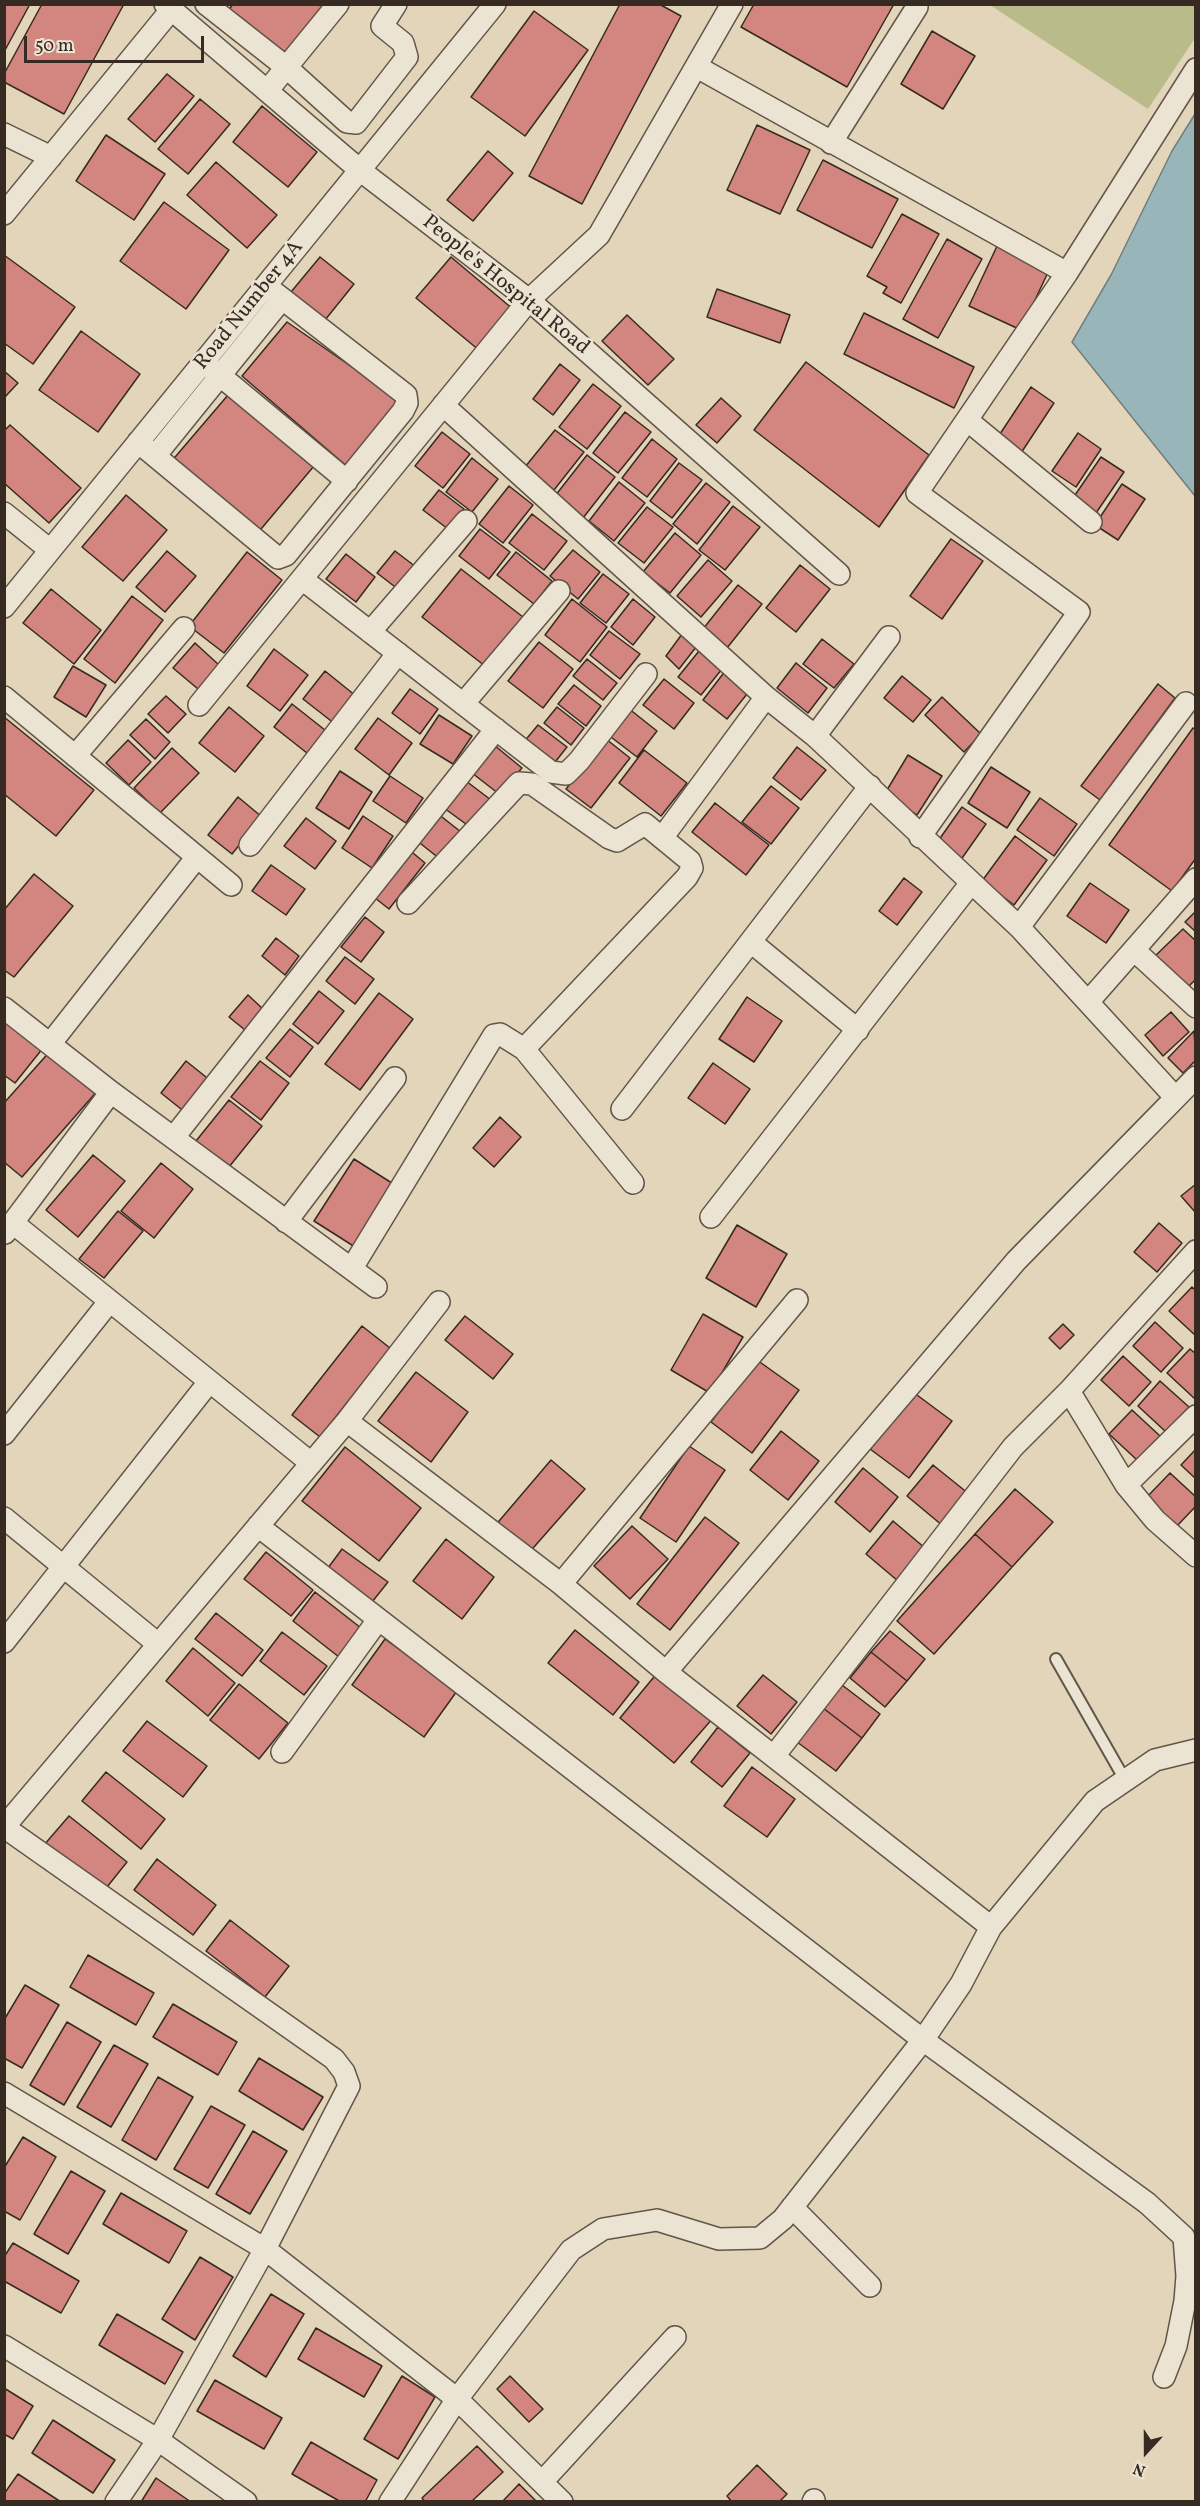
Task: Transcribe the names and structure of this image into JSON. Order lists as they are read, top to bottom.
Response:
{
  "streets": {
    "street": ["People's Hospital Road", "Road Number 4A"]
  },
  "crossings": [
    ["People's Hospital Road", "Road Number 4A"]
  ],
  "scale_bar": "50 m",
  "north": "bottom"
}
